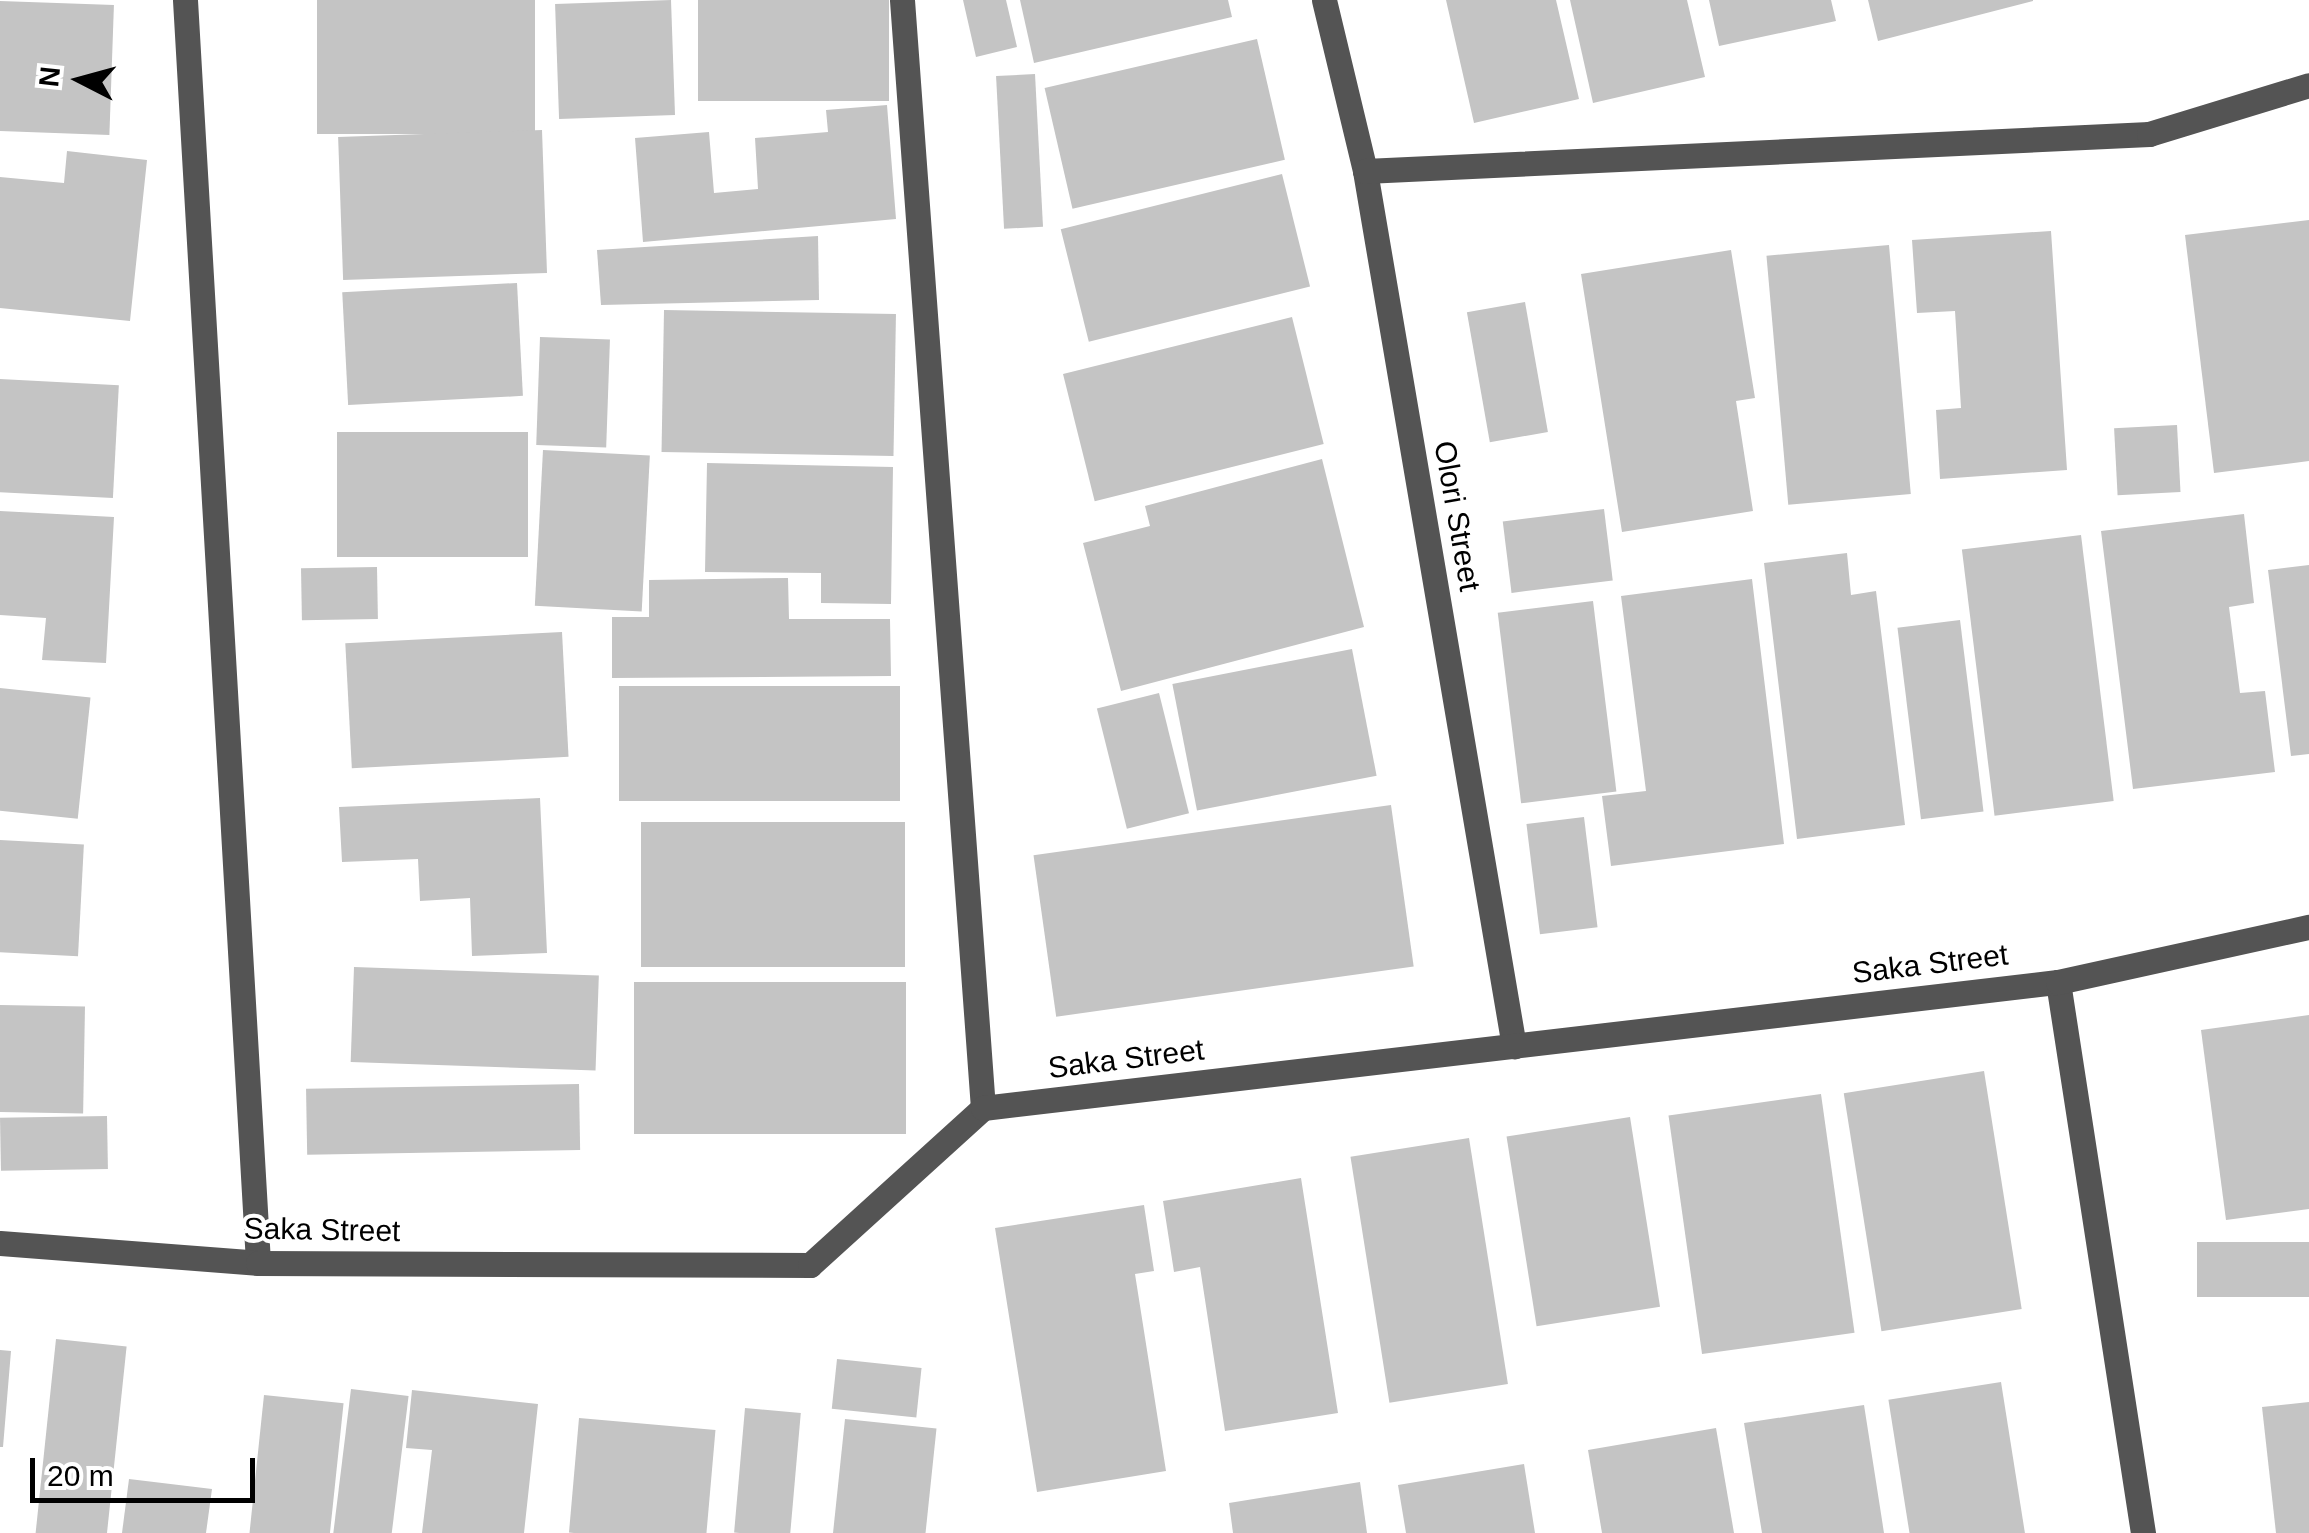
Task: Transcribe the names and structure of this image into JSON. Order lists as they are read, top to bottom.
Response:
{
  "streets": {
    "street": ["Olori Street", "Saka Street"]
  },
  "crossings": [
    ["Olori Street", "Saka Street"]
  ],
  "scale_bar": "20 m",
  "north": "left"
}
